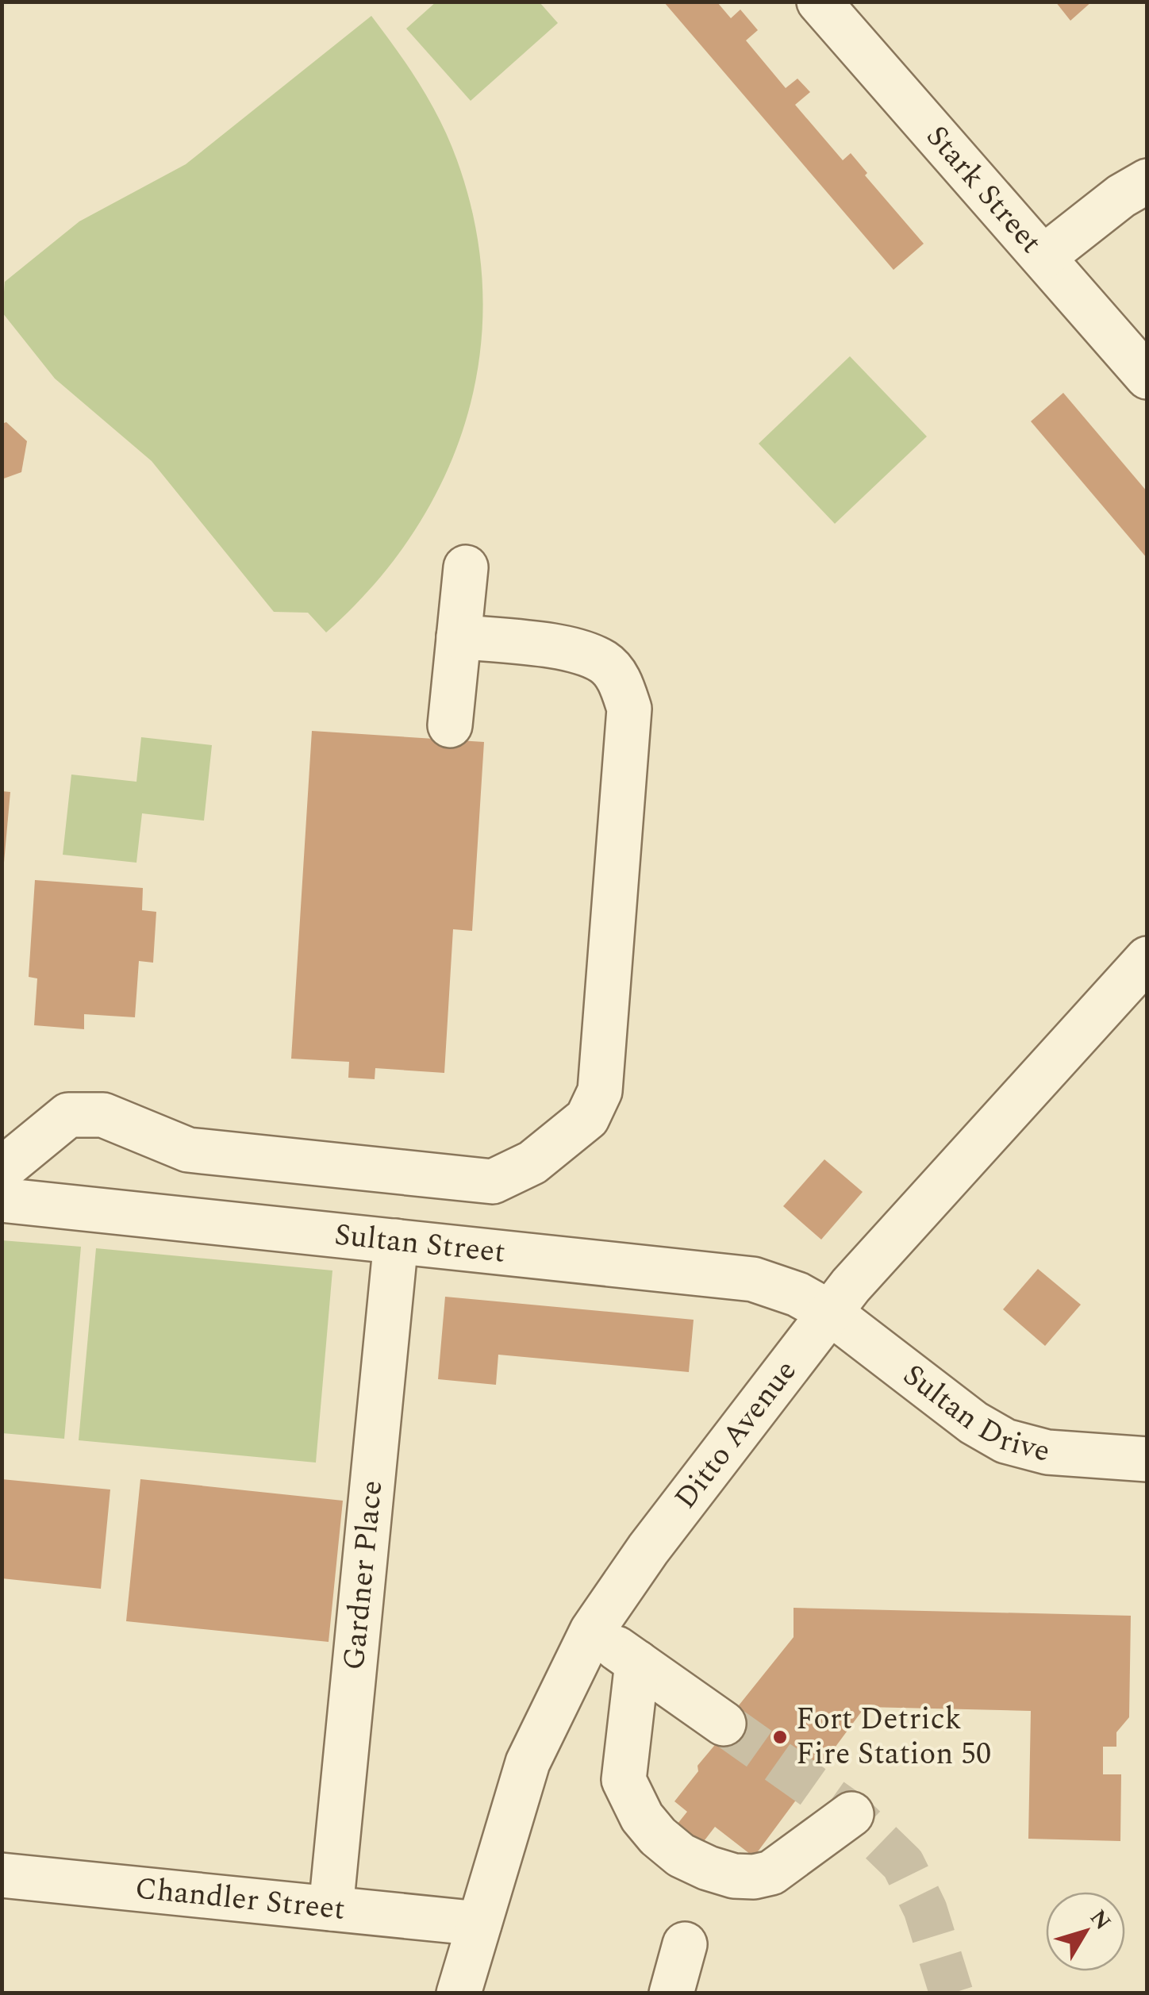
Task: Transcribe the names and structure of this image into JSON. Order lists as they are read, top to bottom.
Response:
{
  "streets": {
    "street": [
      "Stark Street",
      "Sultan Street",
      "Sultan Drive",
      "Ditto Avenue",
      "Gardner Place",
      "Chandler Street"
    ]
  },
  "crossings": [
    ["Sultan Street", "Sultan Drive"],
    ["Sultan Street", "Ditto Avenue"],
    ["Sultan Street", "Gardner Place"],
    ["Sultan Drive", "Ditto Avenue"],
    ["Ditto Avenue", "Chandler Street"],
    ["Gardner Place", "Chandler Street"]
  ],
  "places": ["Fort Detrick Fire Station 50"],
  "north": "top right"
}
